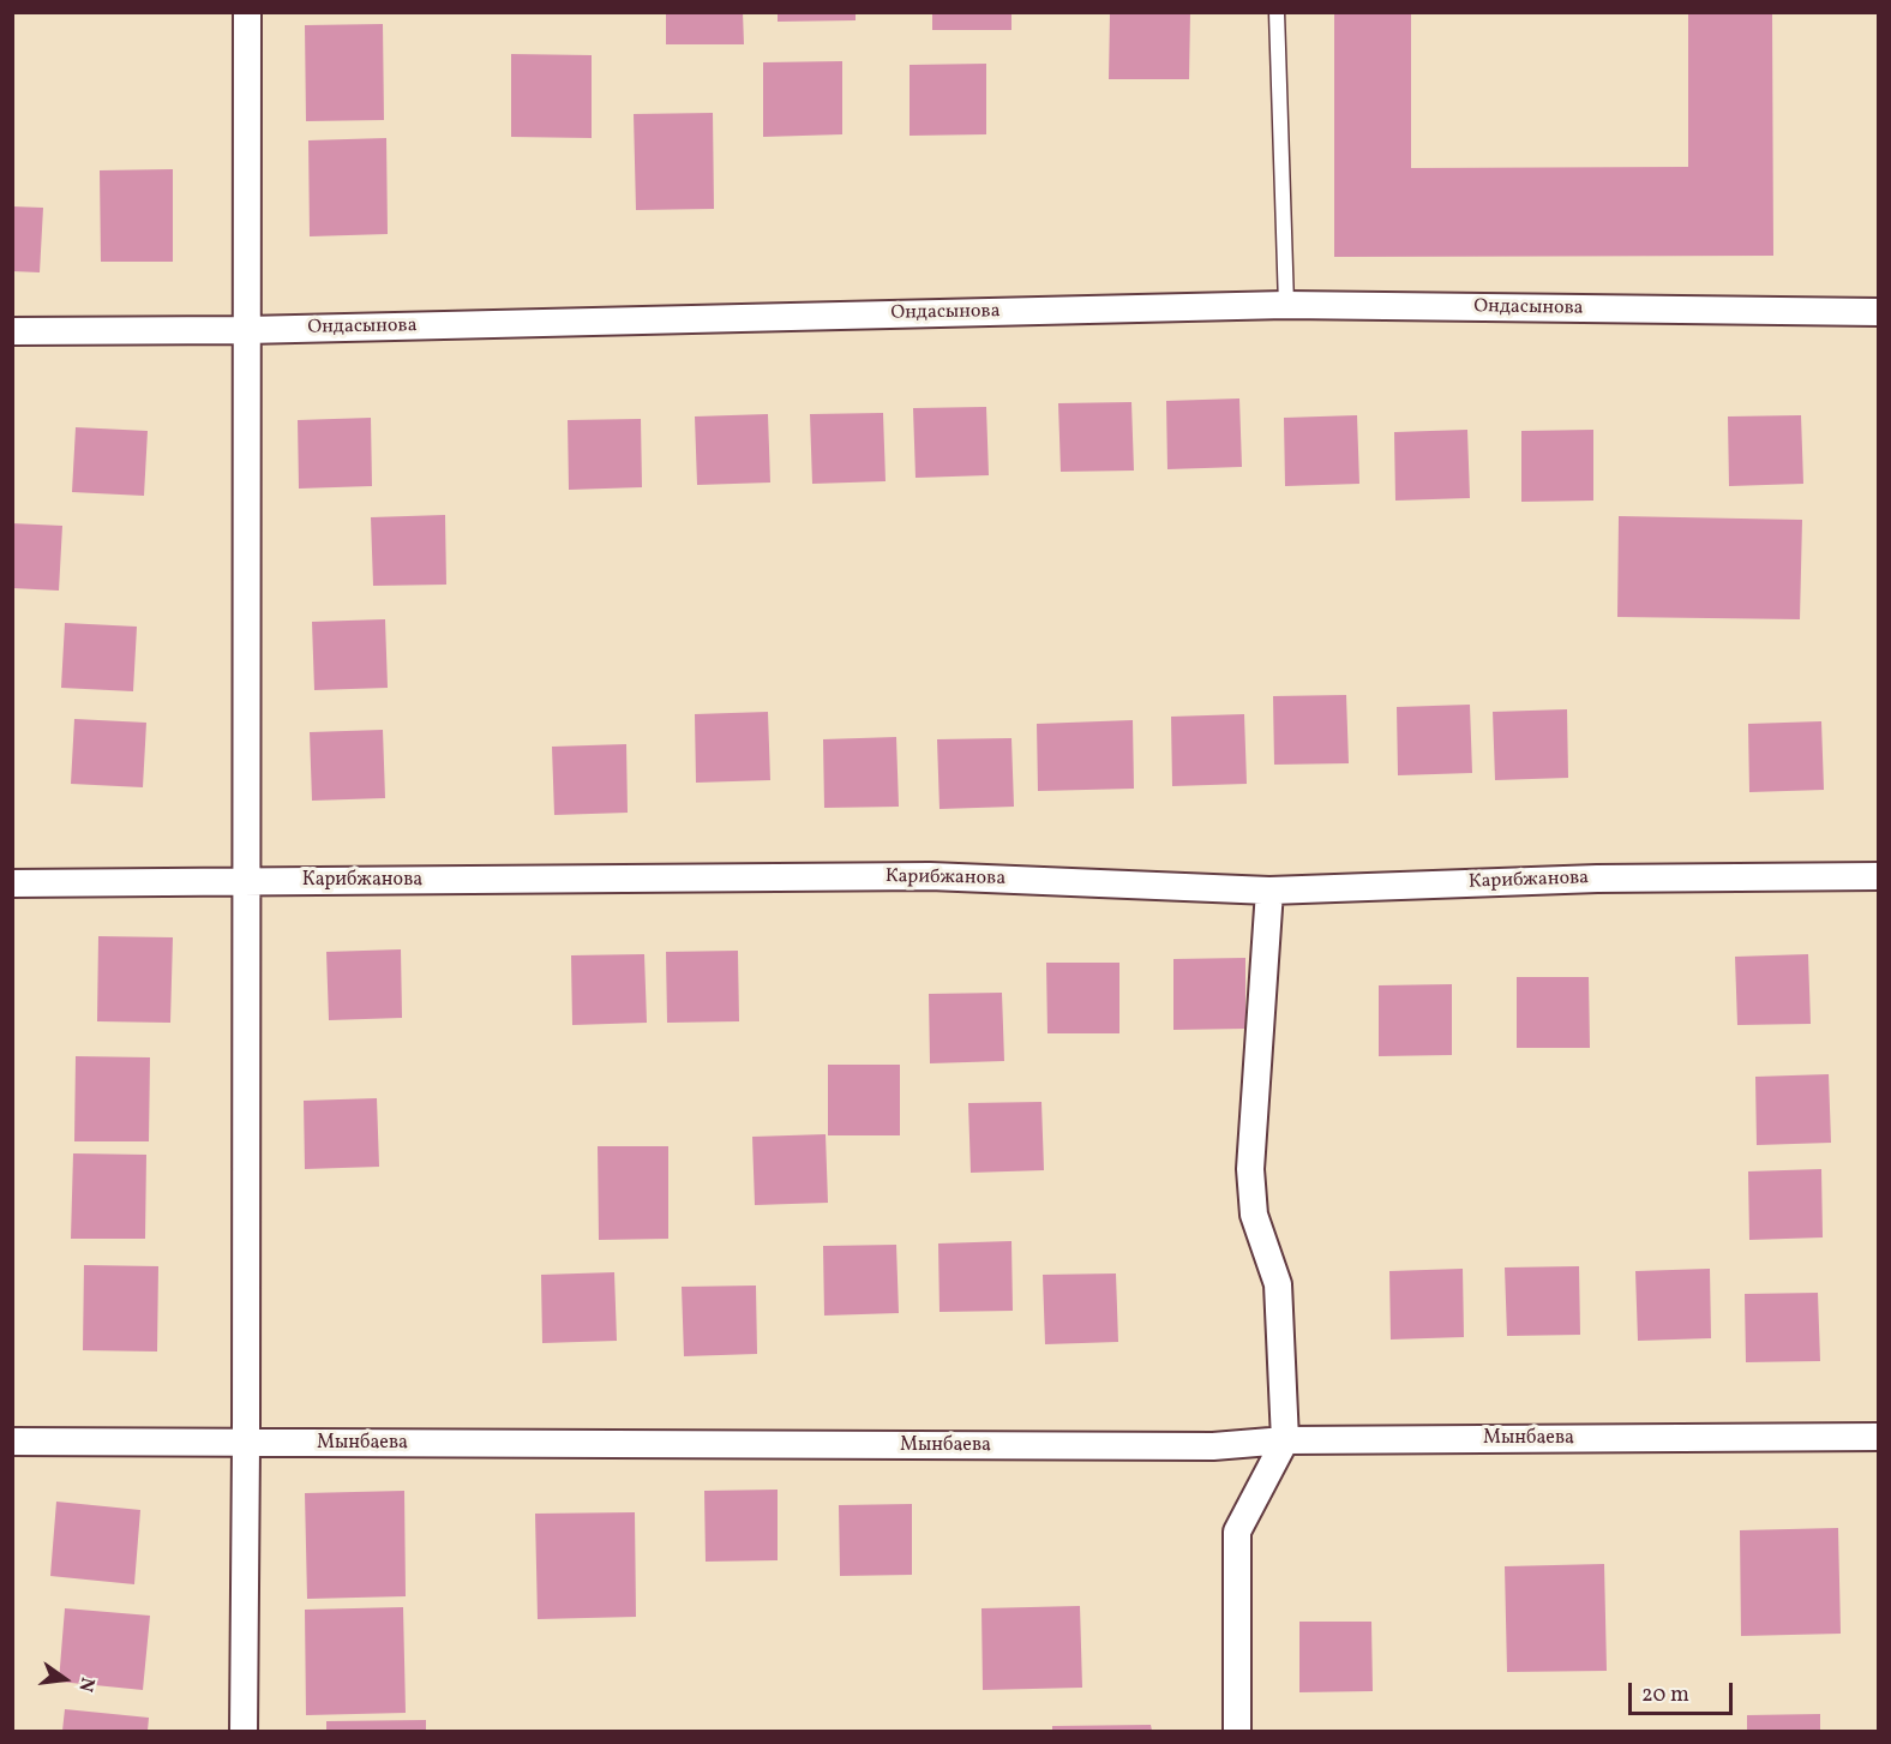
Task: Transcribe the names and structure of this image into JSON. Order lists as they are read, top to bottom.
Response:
{
  "streets": {
    "street": ["Ондасынова", "Карибжанова", "Мынбаева"]
  },
  "scale_bar": "20 m",
  "north": "right"
}
